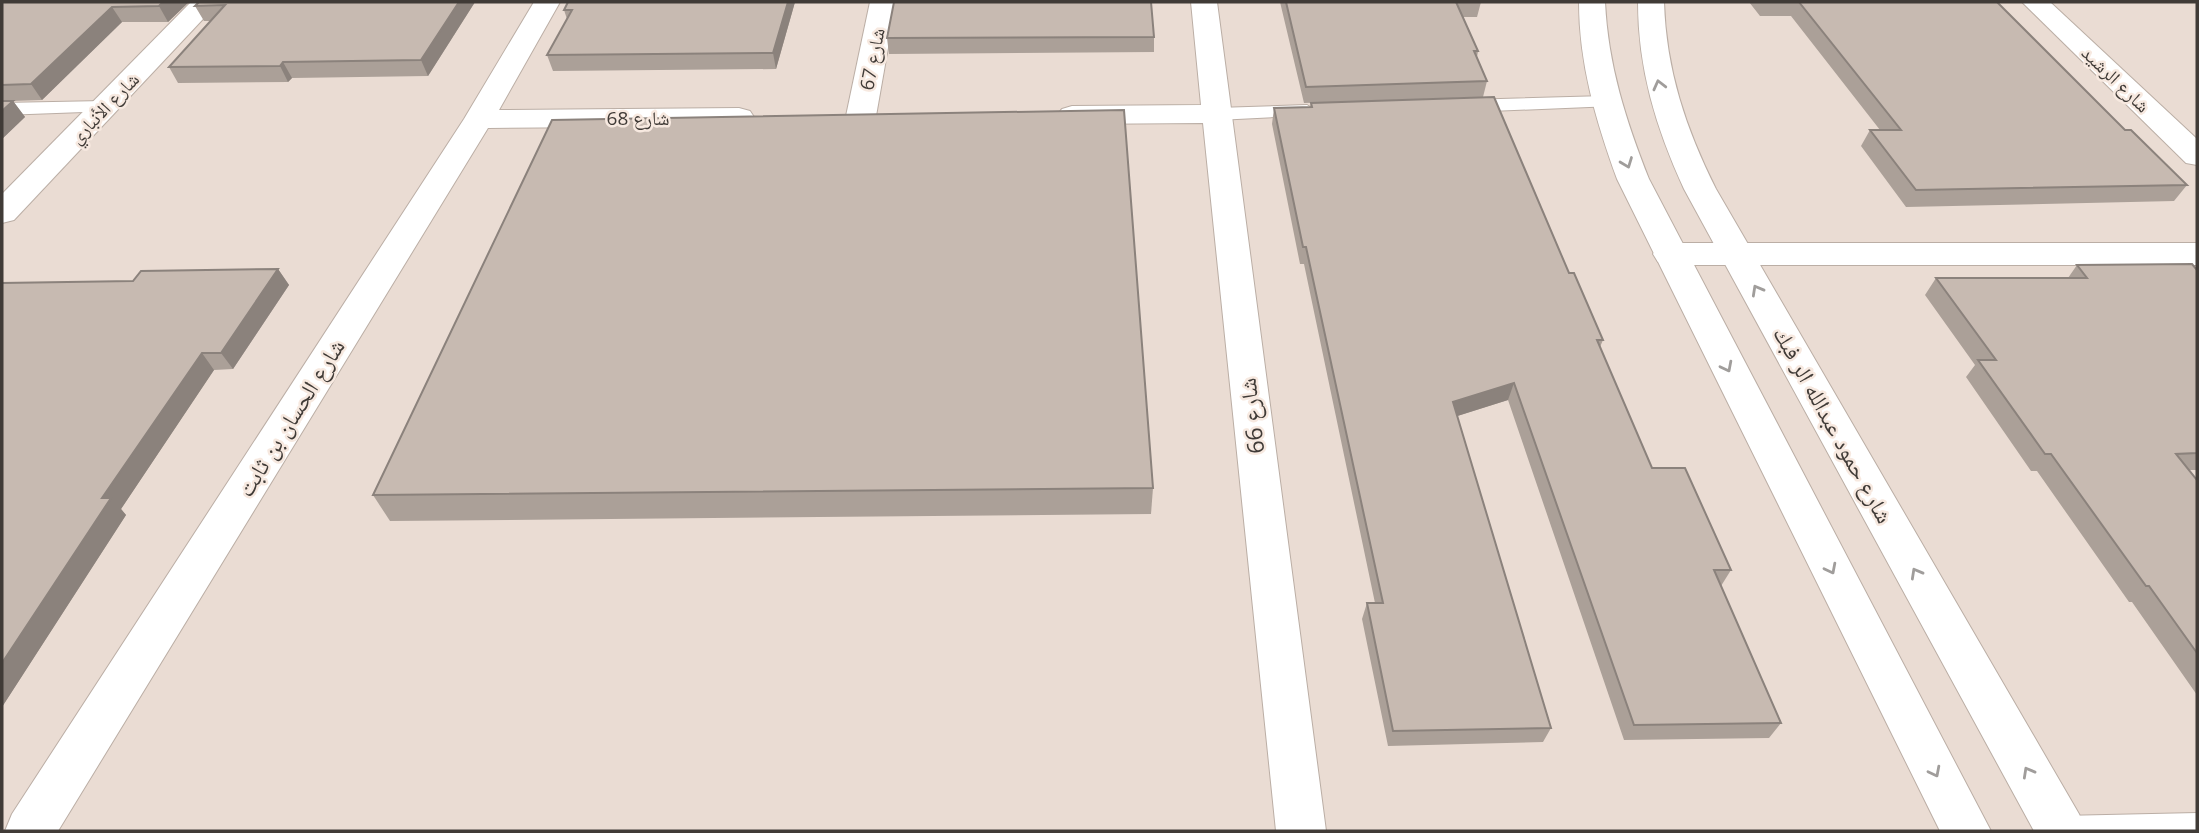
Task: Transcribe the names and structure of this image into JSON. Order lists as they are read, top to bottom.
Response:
{
  "streets": {
    "street": [
      "شارع 67",
      "شارع الرشيد",
      "شارع الأنباري",
      "شارع 68",
      "شارع 66",
      "شارع الحسان بن ثابت",
      "شارع حمود عبدالله الر فبك"
    ]
  },
  "crossings": [
    ["شارع 68", "شارع الحسان بن ثابت"]
  ]
}
